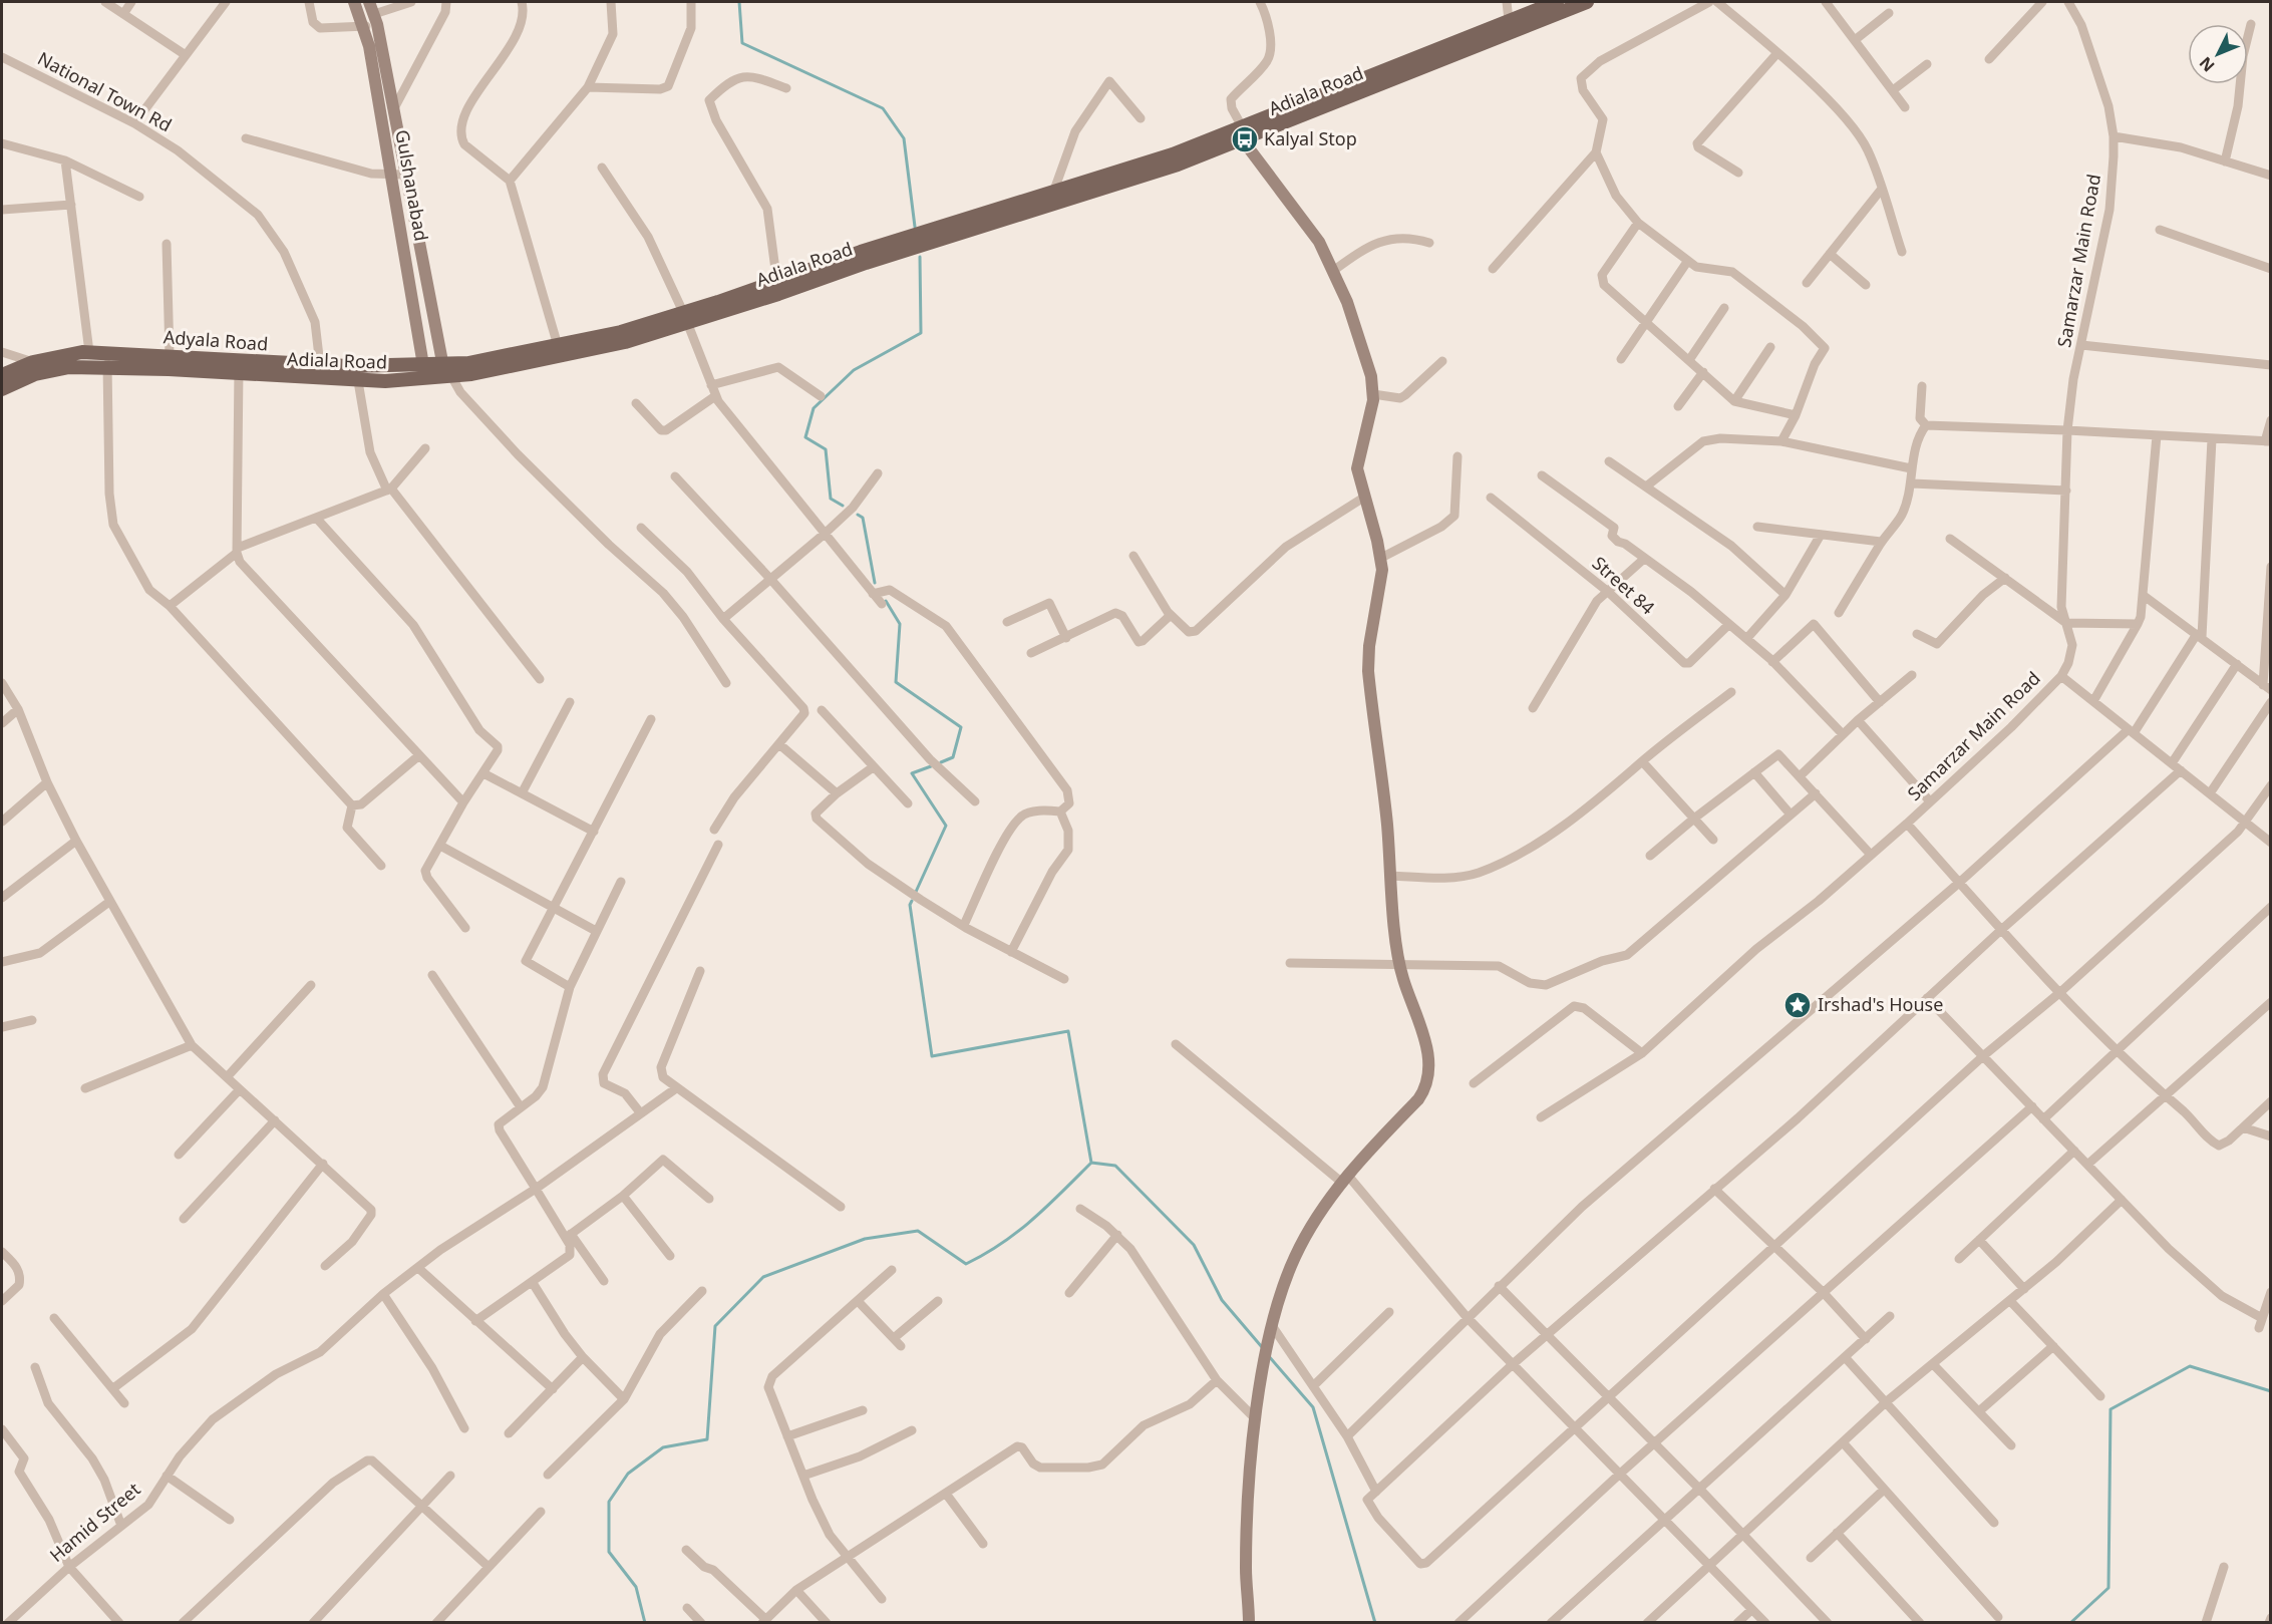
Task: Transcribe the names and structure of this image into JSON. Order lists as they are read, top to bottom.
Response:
{
  "streets": {
    "main road": ["Adiala Road", "Gulshanabad", "Adyala Road"],
    "street": [
      "National Town Rd",
      "Samarzar Main Road",
      "Street 84",
      "Hamid Street"
    ]
  },
  "crossings": [
    ["Adiala Road", "Gulshanabad"],
    ["Adiala Road", "Adyala Road"],
    ["National Town Rd", "Adyala Road"],
    ["Gulshanabad", "Adyala Road"]
  ],
  "places": {
    "bus stop": ["Kalyal Stop"],
    "place": ["Irshad's House"]
  },
  "north": "bottom left"
}
